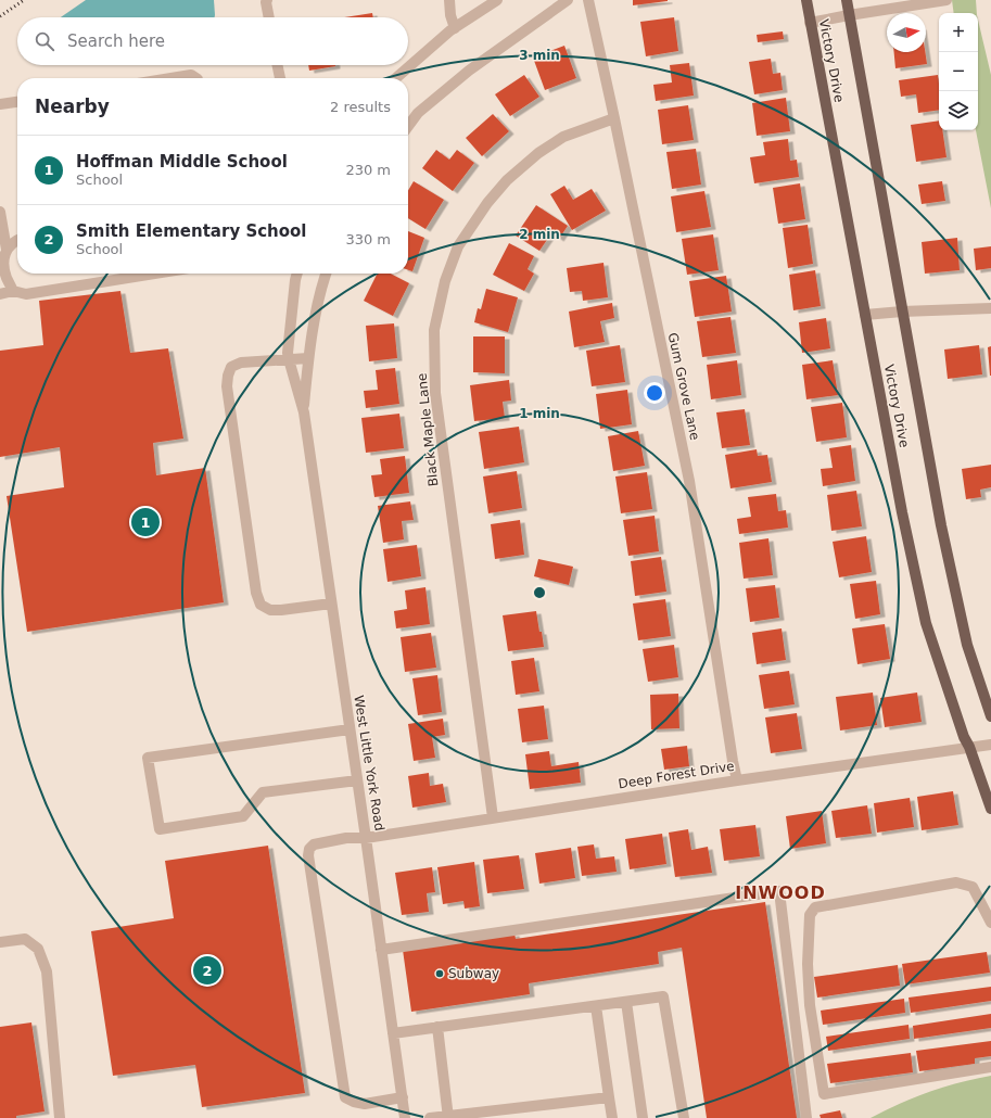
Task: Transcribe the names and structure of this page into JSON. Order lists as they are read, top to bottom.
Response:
{
  "streets": {
    "main road": ["Victory Drive"],
    "street": [
      "Gum Grove Lane",
      "Black Maple Lane",
      "West Little York Road",
      "Deep Forest Drive"
    ]
  },
  "crossings": [
    ["Victory Drive", "Deep Forest Drive"],
    ["Gum Grove Lane", "Black Maple Lane"],
    ["Gum Grove Lane", "Deep Forest Drive"],
    ["Black Maple Lane", "Deep Forest Drive"],
    ["West Little York Road", "Deep Forest Drive"]
  ],
  "districts": ["INWOOD"],
  "places": ["Subway"],
  "north": "right",
  "page": {
    "map_buttons": ["+", "−"],
    "search": "Search here",
    "heading": ["Nearby", "2 results"],
    "list": [
      {
        "mark": "1",
        "name": "Hoffman Middle School",
        "note": "School",
        "value": "230 m"
      },
      {
        "mark": "2",
        "name": "Smith Elementary School",
        "note": "School",
        "value": "330 m"
      }
    ],
    "pins": ["1", "2"]
  },
  "rings": ["3 min", "2 min", "1 min"]
}
